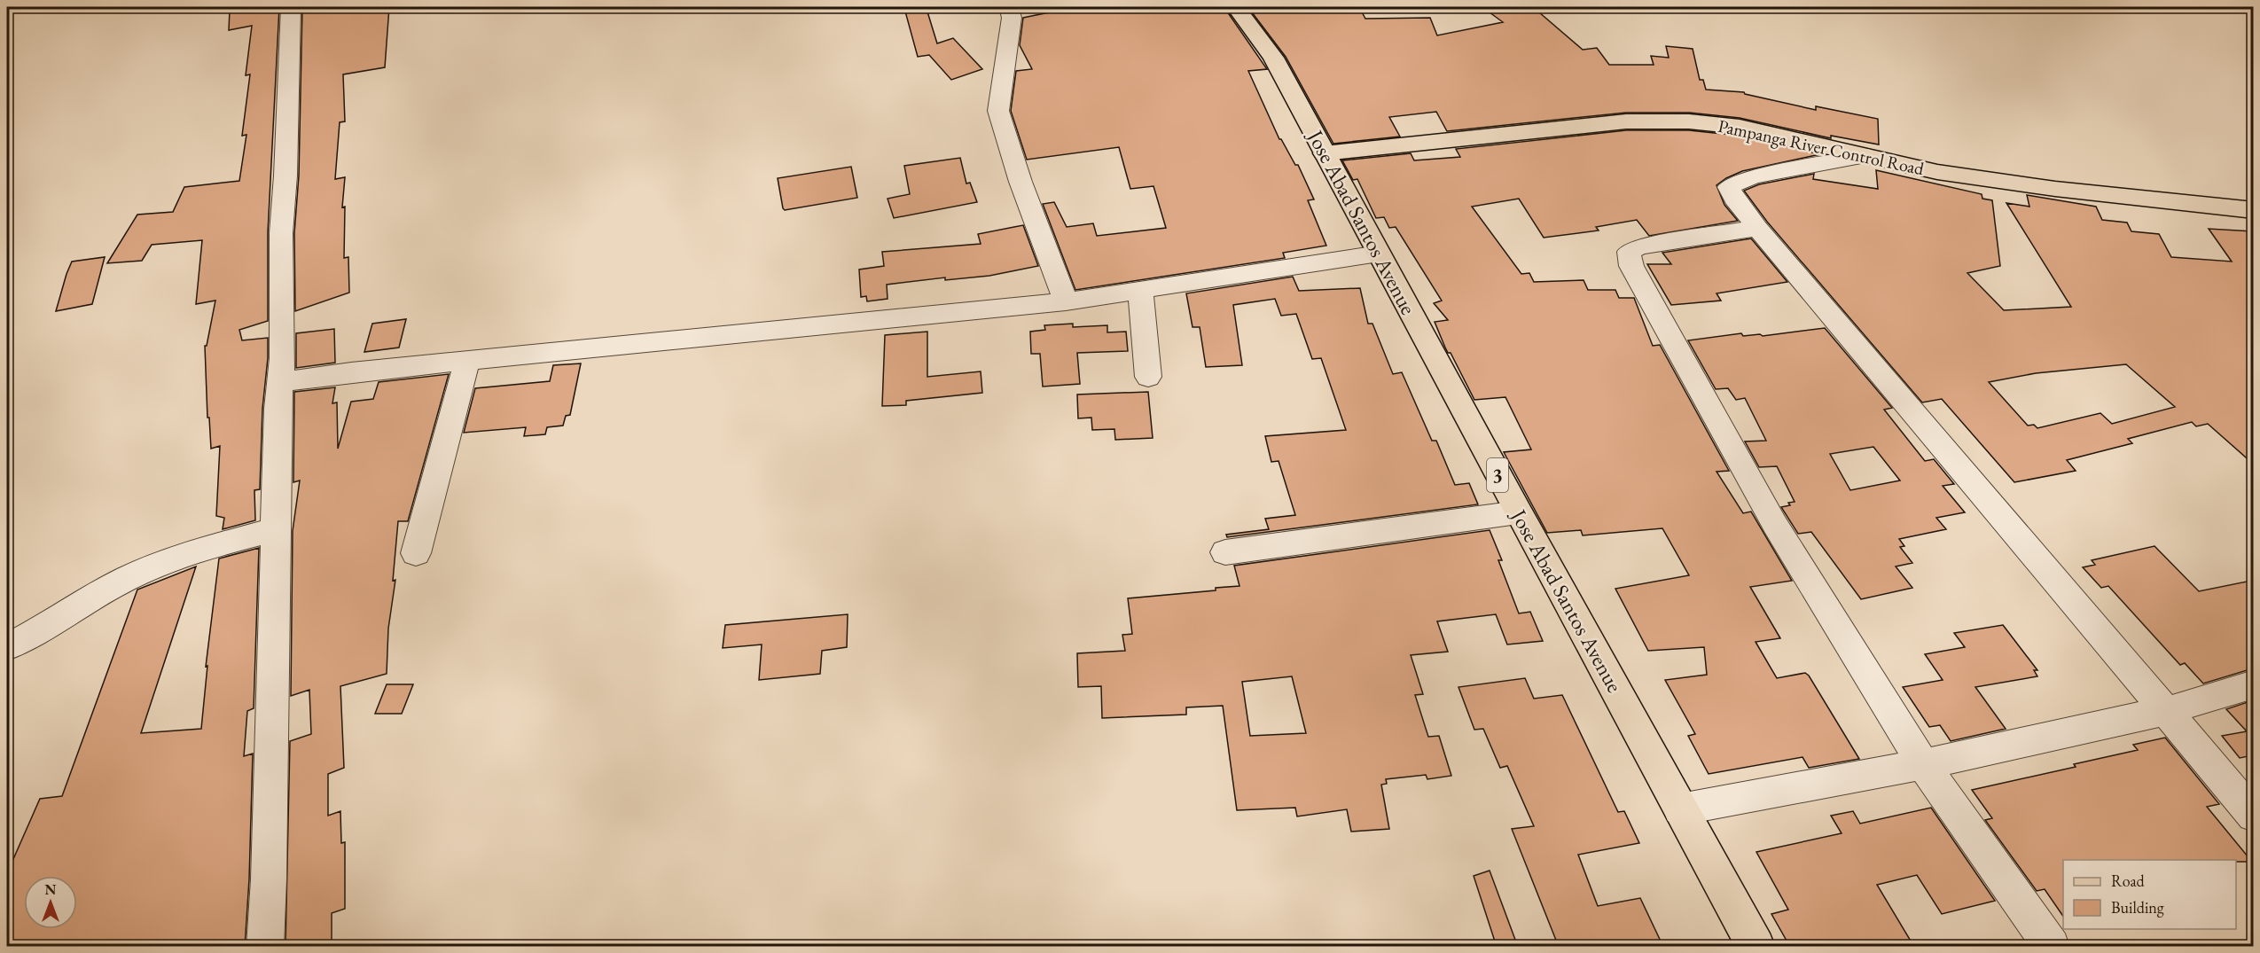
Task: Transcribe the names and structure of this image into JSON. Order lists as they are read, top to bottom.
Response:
{
  "streets": {
    "main road": ["Pampanga River Control Road", "Jose Abad Santos Avenue", "3"]
  },
  "crossings": [
    ["Pampanga River Control Road", "Jose Abad Santos Avenue"]
  ],
  "legend": ["Road", "Building"],
  "north": "top"
}
